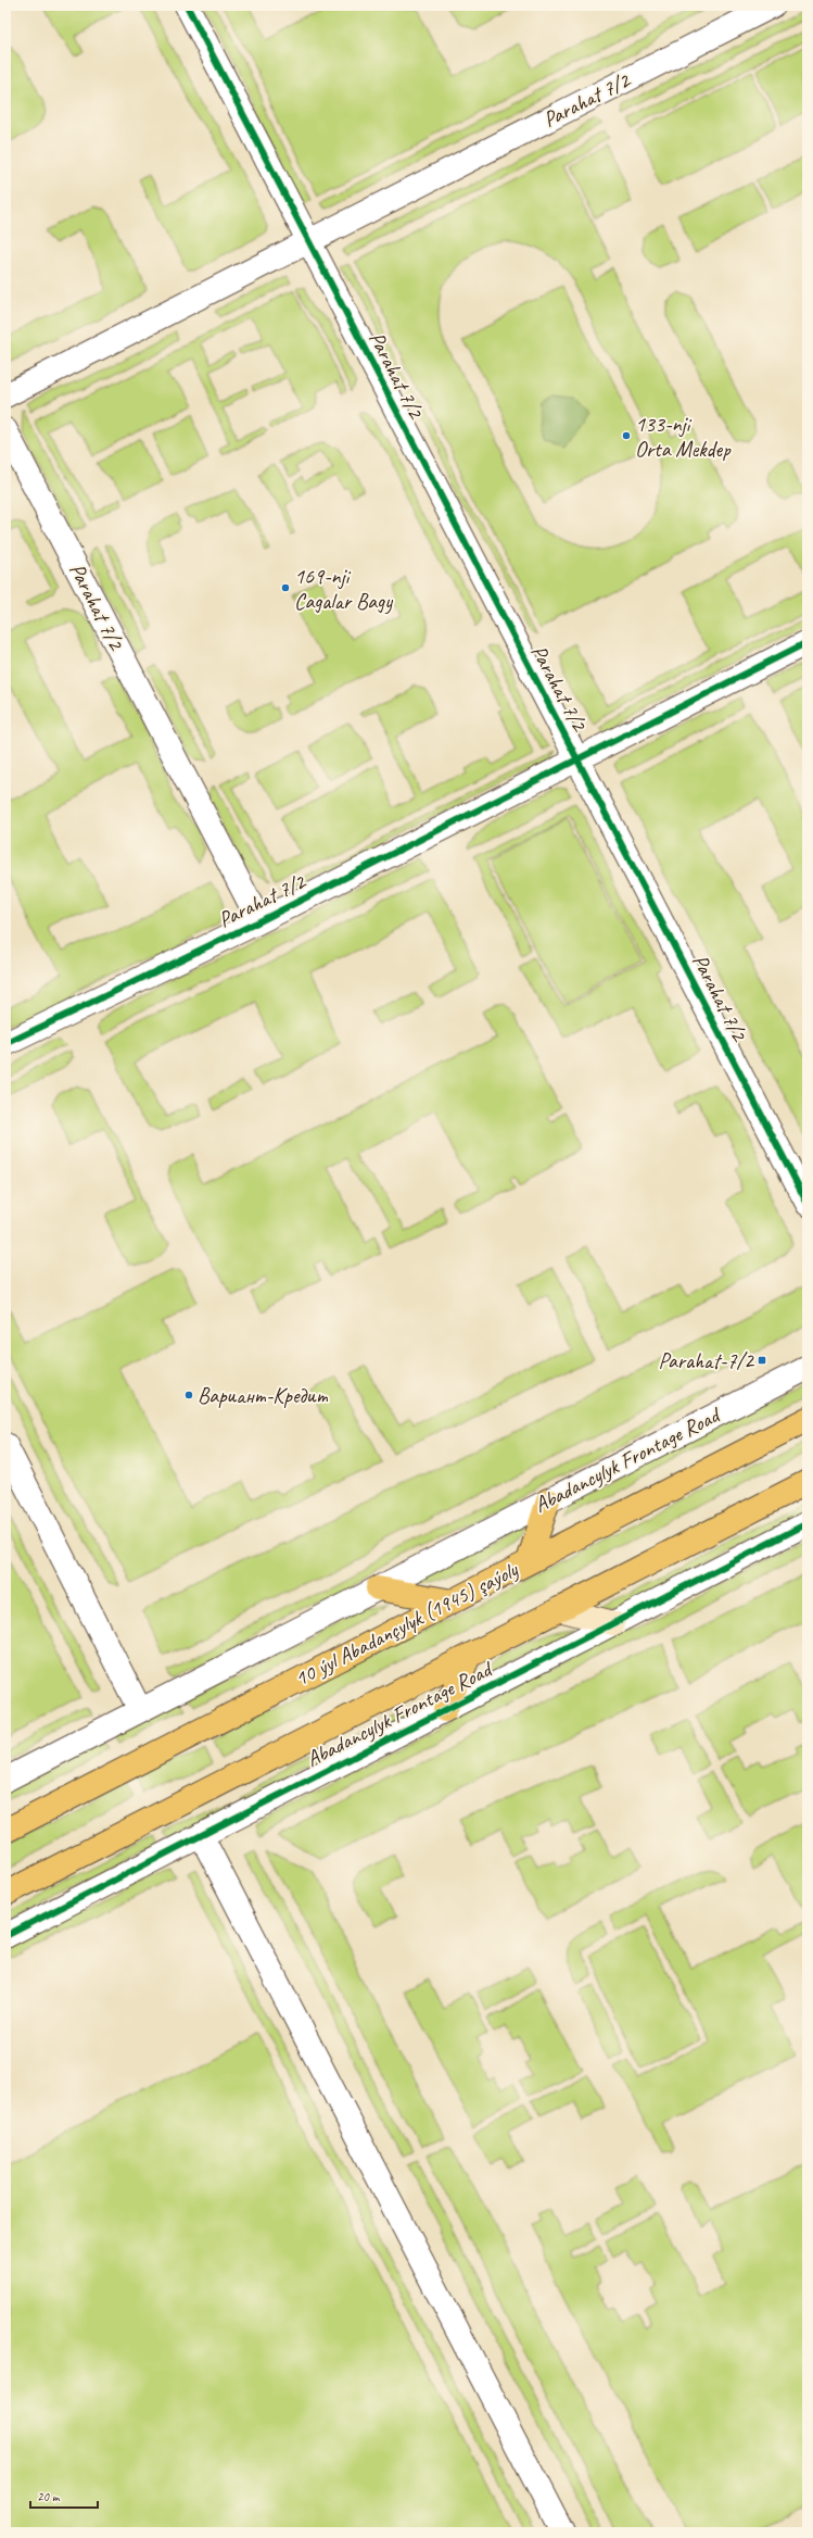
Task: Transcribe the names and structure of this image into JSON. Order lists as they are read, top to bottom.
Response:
{
  "streets": {
    "main road": ["10 ýyl Abadançylyk (1945) şaýoly"],
    "street": ["Parahat 7/2", "Abadancylyk Frontage Road"]
  },
  "places": {
    "other": ["133-nji Orta Mekdep", "169-nji Cagalar Bagy", "Вариант-Кредит"],
    "transit": ["Parahat-7/2"]
  },
  "scale_bar": "20 m"
}
